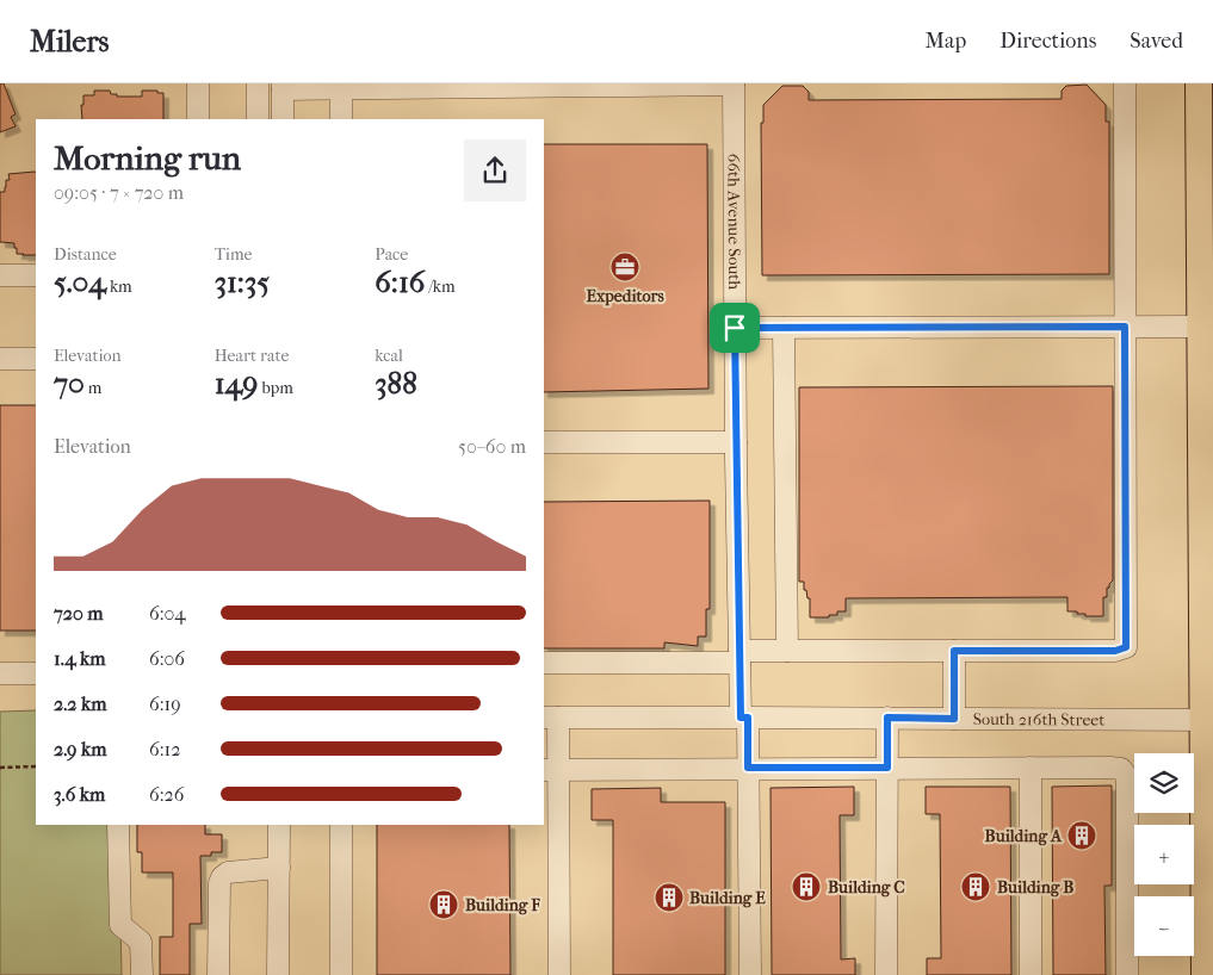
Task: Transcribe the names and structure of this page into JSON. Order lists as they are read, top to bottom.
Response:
{
  "streets": {
    "street": ["66th Avenue South", "South 216th Street"]
  },
  "crossings": [
    ["66th Avenue South", "South 216th Street"]
  ],
  "places": {
    "office": ["Expeditors"],
    "building": [
      "Building A",
      "Building C",
      "Building B",
      "Building E",
      "Building F"
    ]
  },
  "page": {
    "header": "Milers",
    "nav": ["Map", "Directions", "Saved"],
    "heading": ["Morning run", "09:05 · 7 × 720 m"],
    "stats": [
      ["Distance", "5.04 km"],
      ["Time", "31:35"],
      ["Pace", "6:16 /km"],
      ["Elevation", "70 m"],
      ["Heart rate", "149 bpm"],
      ["kcal", "388"]
    ],
    "chart": ["Elevation", "50–60 m"],
    "list": [
      {
        "name": "720 m",
        "note": "6:04"
      },
      {
        "name": "1.4 km",
        "note": "6:06"
      },
      {
        "name": "2.2 km",
        "note": "6:19"
      },
      {
        "name": "2.9 km",
        "note": "6:12"
      },
      {
        "name": "3.6 km",
        "note": "6:26"
      }
    ],
    "map_buttons": ["+", "−"]
  }
}
